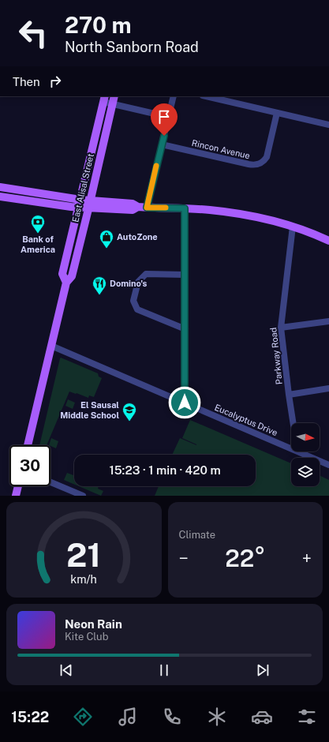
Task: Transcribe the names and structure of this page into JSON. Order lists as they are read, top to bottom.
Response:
{
  "streets": {
    "main road": ["East Alisal Street"],
    "street": ["Rincon Avenue", "Parkway Road", "Eucalyptus Drive"]
  },
  "crossings": [
    ["East Alisal Street", "Eucalyptus Drive"]
  ],
  "places": {
    "bank": ["Bank of America"],
    "shop": ["AutoZone"],
    "restaurant": ["Domino's"],
    "school or university": ["El Sausal Middle School"]
  },
  "north": "right",
  "page": {
    "turn": ["270 m", "North Sanborn Road"],
    "then": "Then",
    "limit": "30",
    "trip": "15:23 · 1 min · 420 m",
    "tile": "Climate",
    "heat": ["−", "22°", "+"],
    "song": ["Neon Rain", "Kite Club"],
    "tabs": "15:22",
    "gauge": ["21", "km/h"]
  }
}
